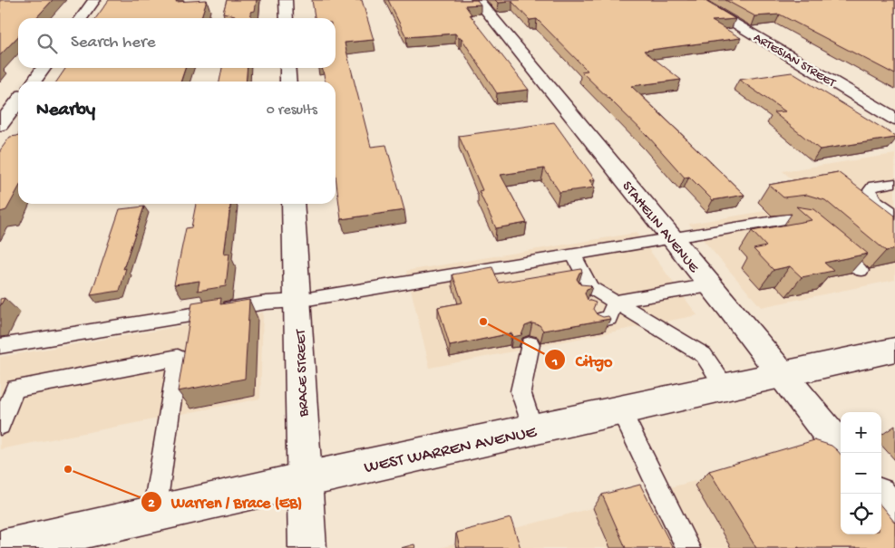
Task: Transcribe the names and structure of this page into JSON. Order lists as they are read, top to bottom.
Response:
{
  "streets": {
    "street": [
      "ARTESIAN STREET",
      "STAHELIN AVENUE",
      "BRACE STREET",
      "WEST WARREN AVENUE"
    ]
  },
  "crossings": [
    ["STAHELIN AVENUE", "WEST WARREN AVENUE"],
    ["BRACE STREET", "WEST WARREN AVENUE"]
  ],
  "places": ["Citgo", "Warren / Brace (EB)"],
  "page": {
    "search": "Search here",
    "heading": ["Nearby", "0 results"],
    "map_buttons": ["+", "−"]
  }
}
